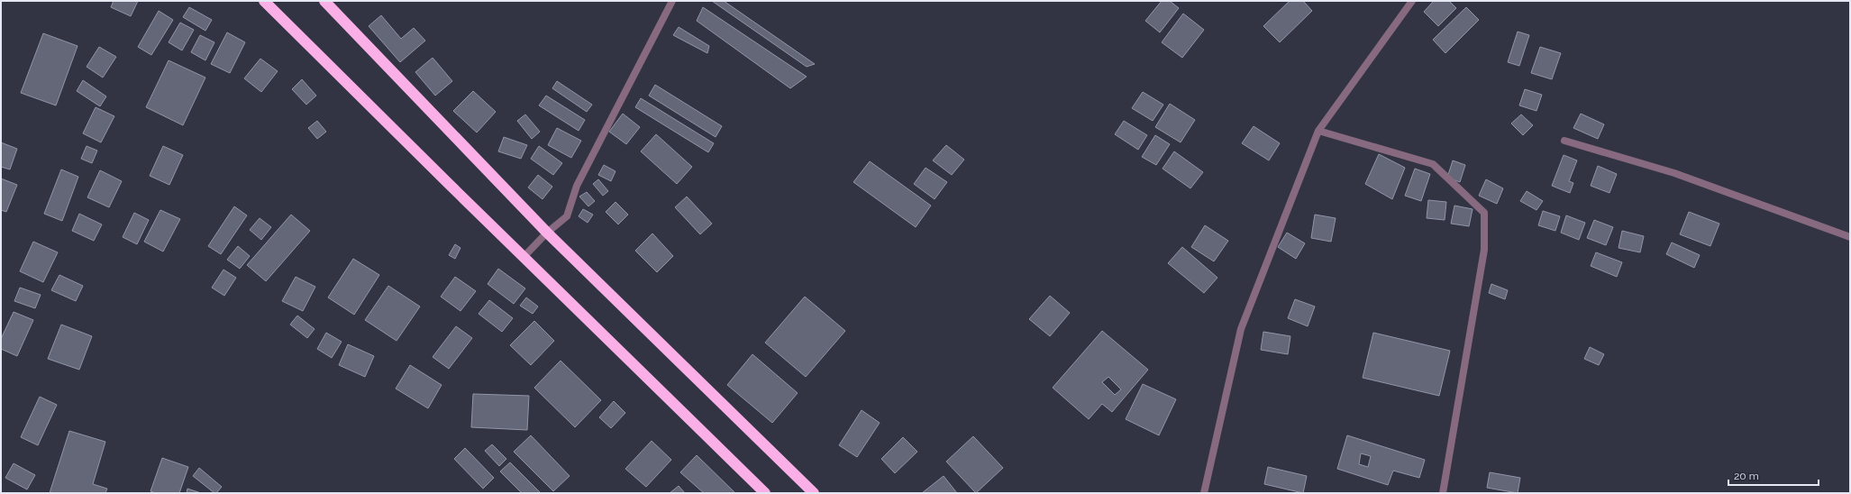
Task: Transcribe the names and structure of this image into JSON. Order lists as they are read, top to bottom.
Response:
{
  "scale_bar": "20 m"
}
